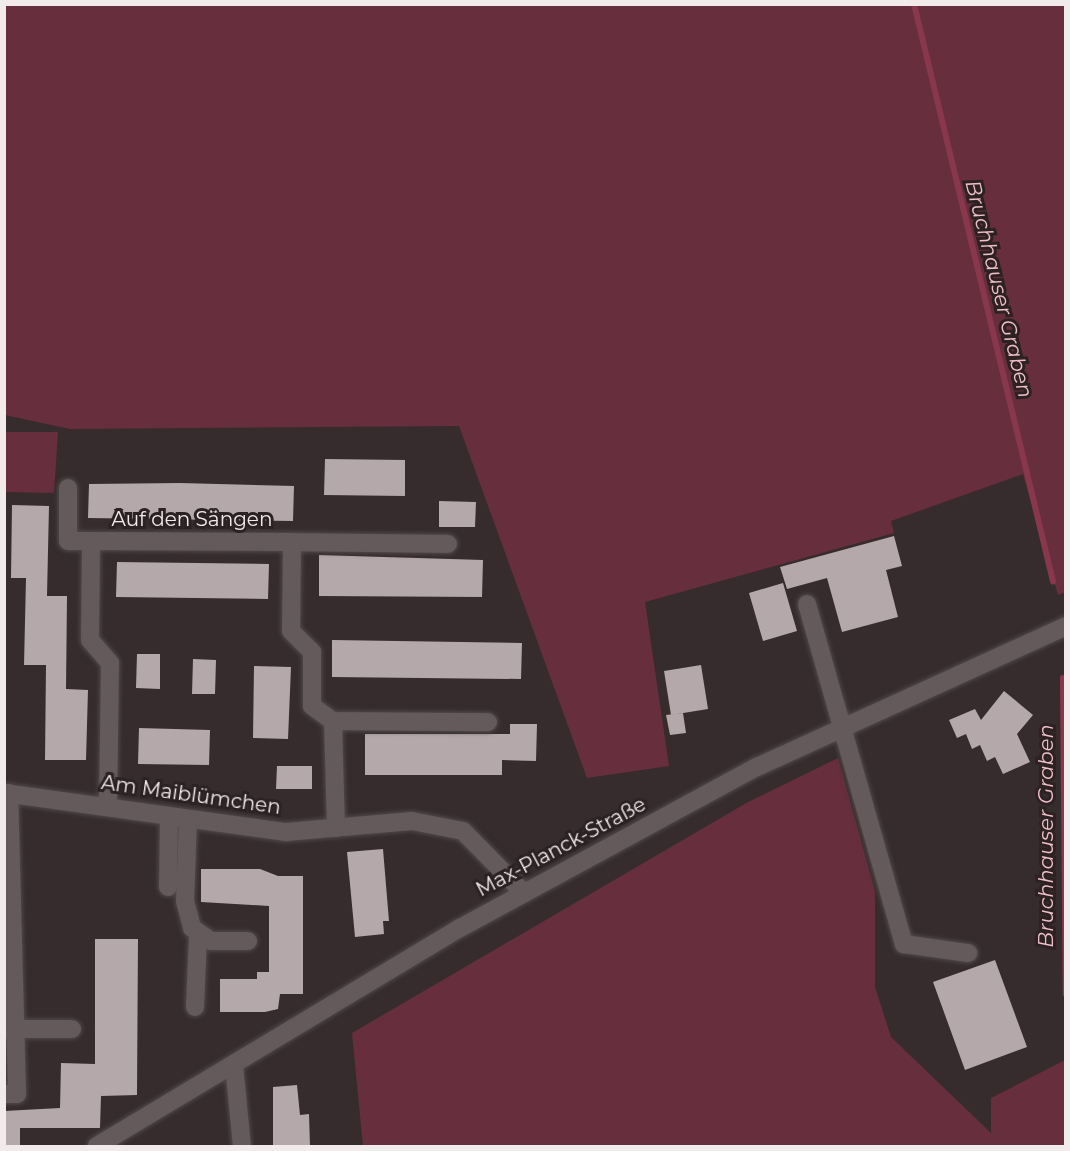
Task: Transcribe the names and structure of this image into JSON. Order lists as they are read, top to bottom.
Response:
{
  "streets": {
    "street": ["Auf den Sängen", "Am Maiblümchen", "Max-Planck-Straße"]
  },
  "crossings": [
    ["Auf den Sängen", "Am Maiblümchen"],
    ["Am Maiblümchen", "Max-Planck-Straße"]
  ],
  "water": ["Bruchhauser Graben"]
}
